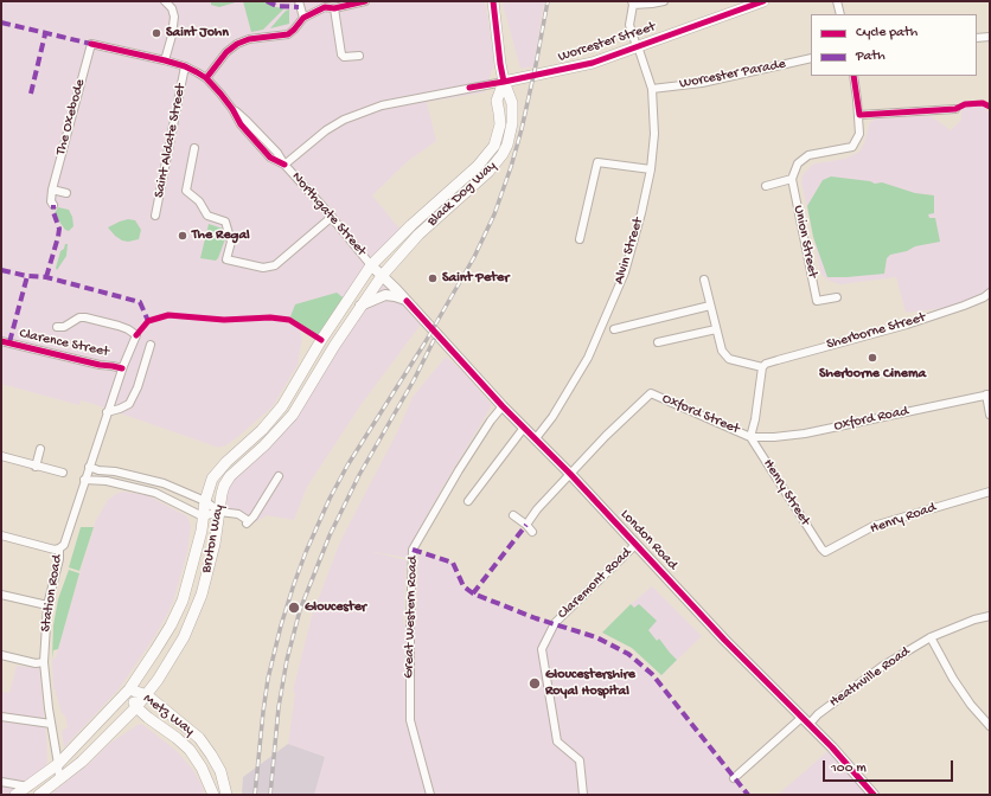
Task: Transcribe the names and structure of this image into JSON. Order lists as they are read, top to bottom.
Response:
{
  "streets": {
    "main road": [
      "Worcester Street",
      "Black Dog Way",
      "Bruton Way",
      "London Road",
      "Metz Way"
    ],
    "street": [
      "Worcester Parade",
      "The Oxebode",
      "Saint Aldate Street",
      "Northgate Street",
      "Union Street",
      "Alvin Street",
      "Sherborne Street",
      "Clarence Street",
      "Oxford Street",
      "Oxford Road",
      "Henry Street",
      "Henry Road",
      "Claremont Road",
      "Station Road",
      "Great Western Road",
      "Heathville Road"
    ]
  },
  "crossings": [
    ["Worcester Street", "Black Dog Way"],
    ["Worcester Street", "Northgate Street"],
    ["Worcester Street", "Alvin Street"],
    ["Worcester Parade", "Alvin Street"],
    ["The Oxebode", "Northgate Street"],
    ["Saint Aldate Street", "Northgate Street"],
    ["Black Dog Way", "Northgate Street"],
    ["Black Dog Way", "Bruton Way"],
    ["Black Dog Way", "London Road"],
    ["Northgate Street", "Bruton Way"],
    ["Northgate Street", "London Road"],
    ["Alvin Street", "London Road"],
    ["Clarence Street", "Station Road"],
    ["Oxford Street", "Oxford Road"],
    ["Oxford Street", "Henry Street"],
    ["Oxford Street", "London Road"],
    ["Oxford Road", "Henry Street"],
    ["Henry Street", "Henry Road"],
    ["Bruton Way", "London Road"],
    ["Bruton Way", "Station Road"],
    ["Bruton Way", "Metz Way"],
    ["London Road", "Claremont Road"],
    ["London Road", "Great Western Road"],
    ["London Road", "Heathville Road"]
  ],
  "places": [
    "Saint John",
    "The Regal",
    "Saint Peter",
    "Sherborne Cinema",
    "Gloucester",
    "Gloucestershire Royal Hospital"
  ],
  "legend": ["Cycle path", "Path"],
  "scale_bar": "100 m"
}
